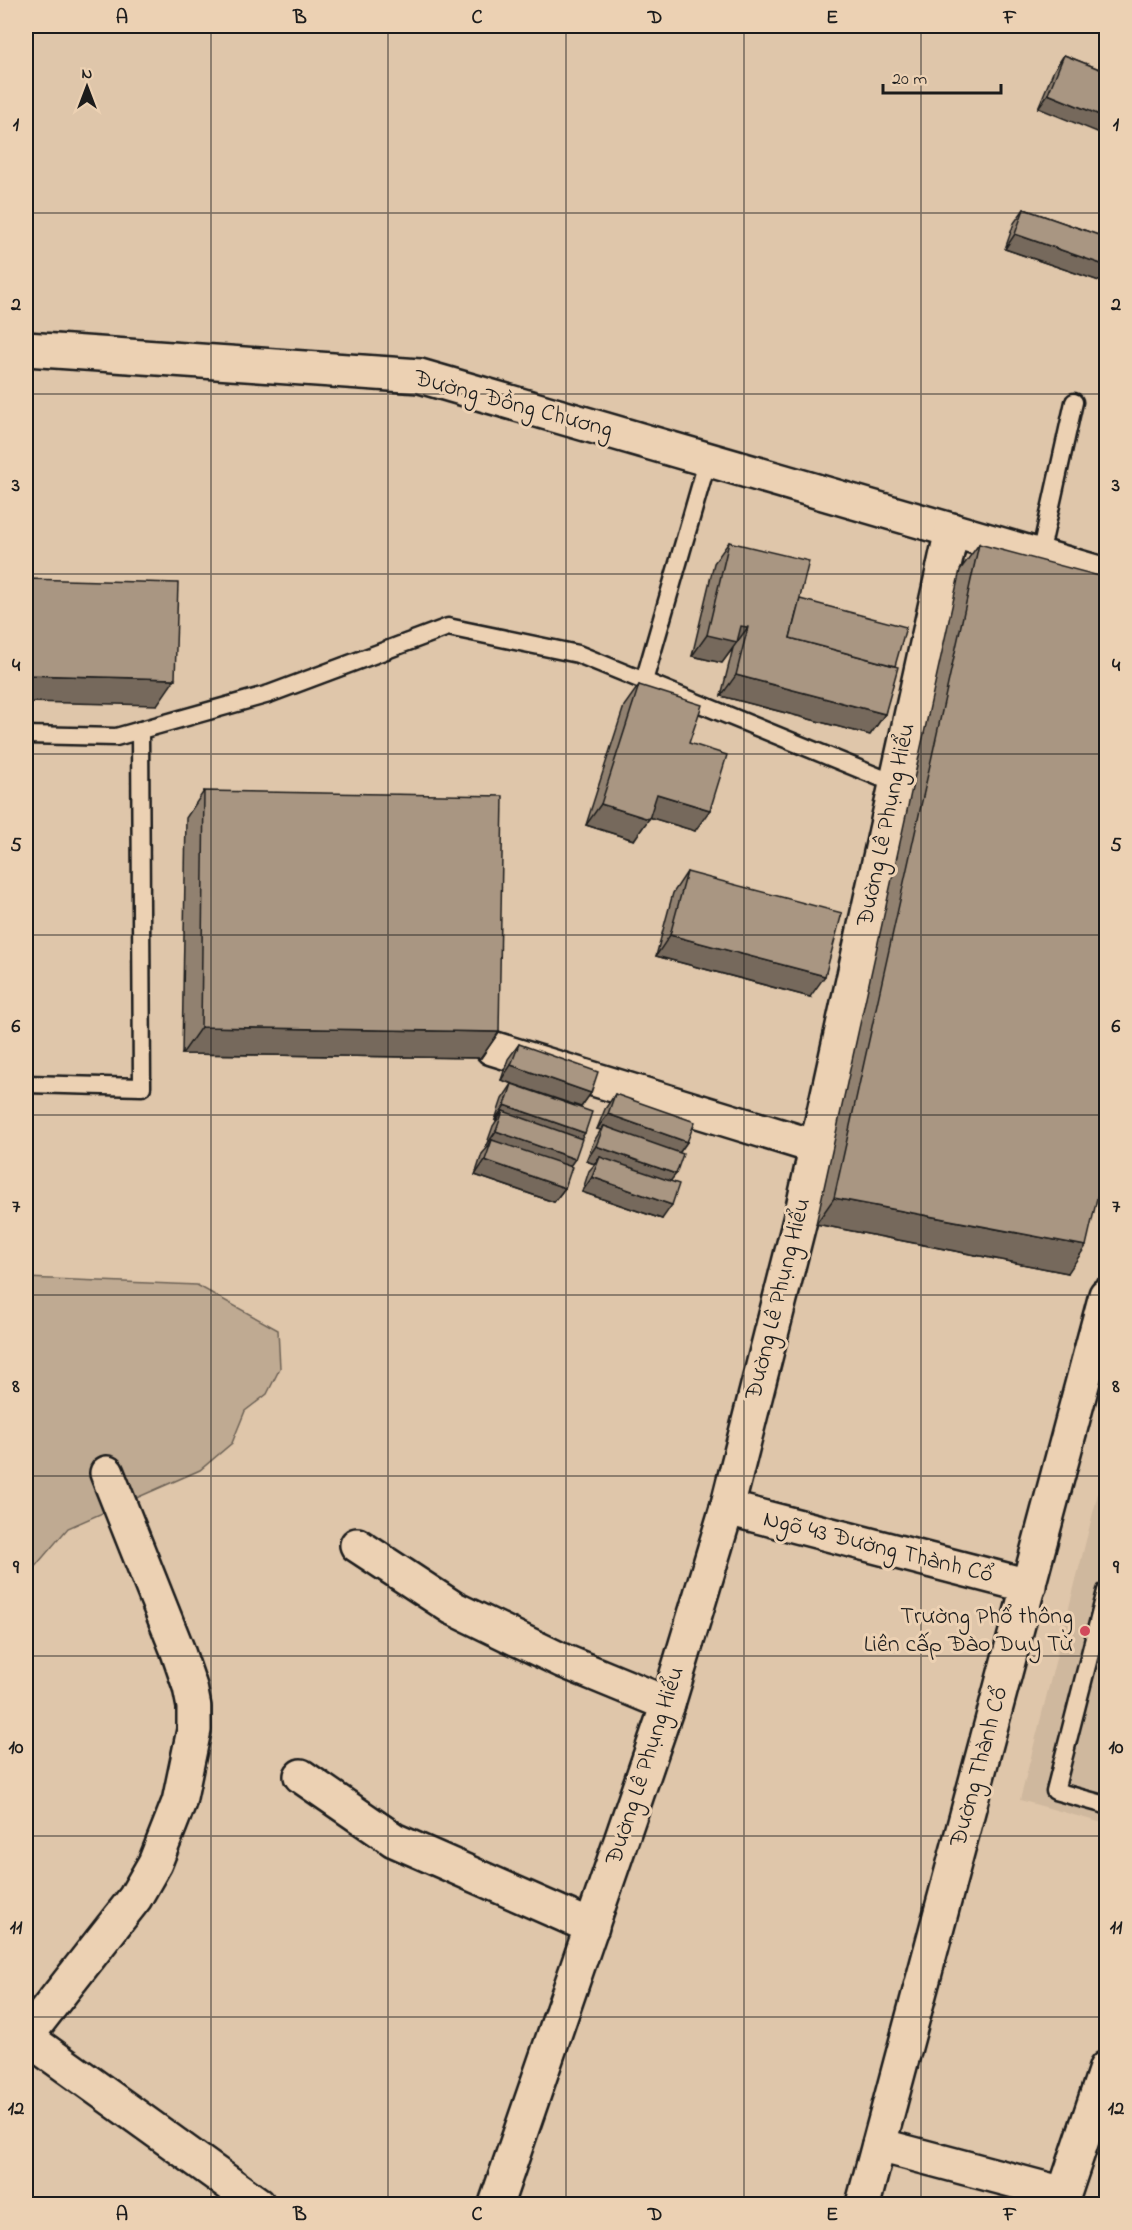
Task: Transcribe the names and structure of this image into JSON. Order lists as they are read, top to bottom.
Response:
{
  "streets": {
    "street": [
      "Đường Đồng Chương",
      "Đường Lê Phụng Hiểu",
      "Ngõ 43 Đường Thành Cổ",
      "Đường Thành Cổ"
    ]
  },
  "crossings": [
    ["Đường Đồng Chương", "Đường Lê Phụng Hiểu"],
    ["Đường Lê Phụng Hiểu", "Ngõ 43 Đường Thành Cổ"],
    ["Ngõ 43 Đường Thành Cổ", "Đường Thành Cổ"]
  ],
  "places": ["Trường Phổ thông Liên cấp Đào Duy Từ"],
  "scale_bar": "20 m",
  "north": "top",
  "grid": {
    "columns": [
      "A",
      "B",
      "C",
      "D",
      "E",
      "F"
    ],
    "rows": [
      "1",
      "2",
      "3",
      "4",
      "5",
      "6",
      "7",
      "8",
      "9",
      "10",
      "11",
      "12"
    ]
  }
}
